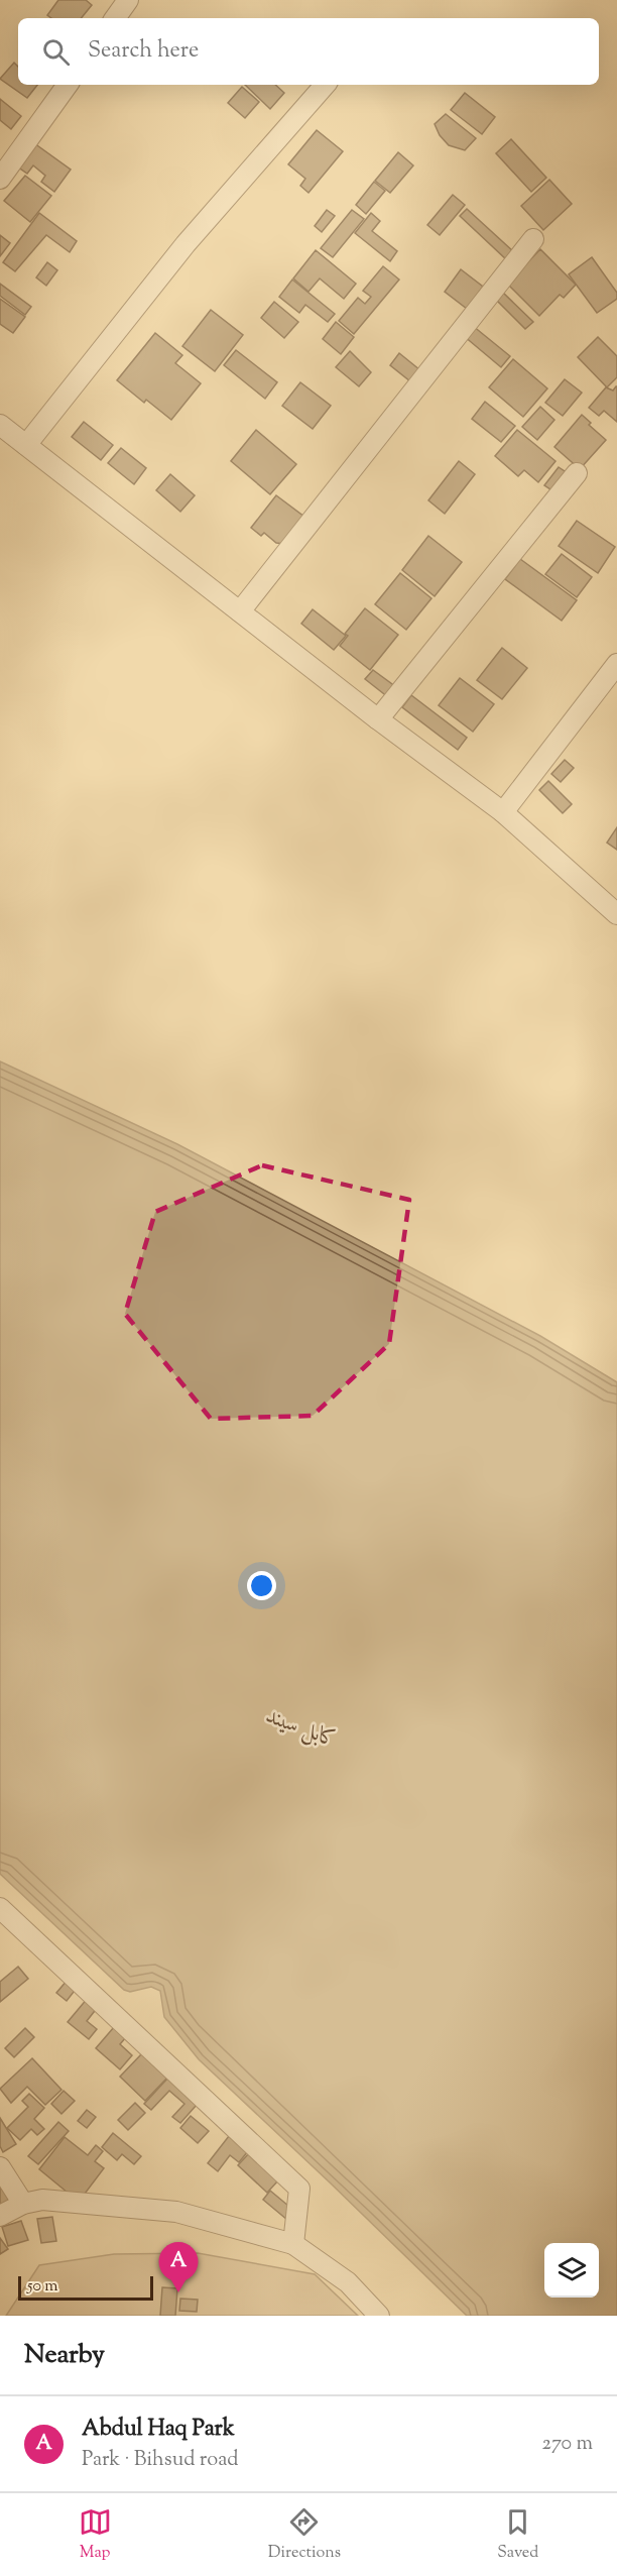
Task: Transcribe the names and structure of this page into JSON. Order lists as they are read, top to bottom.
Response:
{
  "water": ["کابل سيند"],
  "scale_bar": "50 m",
  "page": {
    "search": "Search here",
    "pins": "A",
    "scale": "50 m",
    "heading": "Nearby",
    "list": [
      {
        "mark": "A",
        "name": "Abdul Haq Park",
        "note": "Park · Bihsud road",
        "value": "270 m"
      }
    ],
    "nav": ["Map", "Directions", "Saved"]
  }
}
